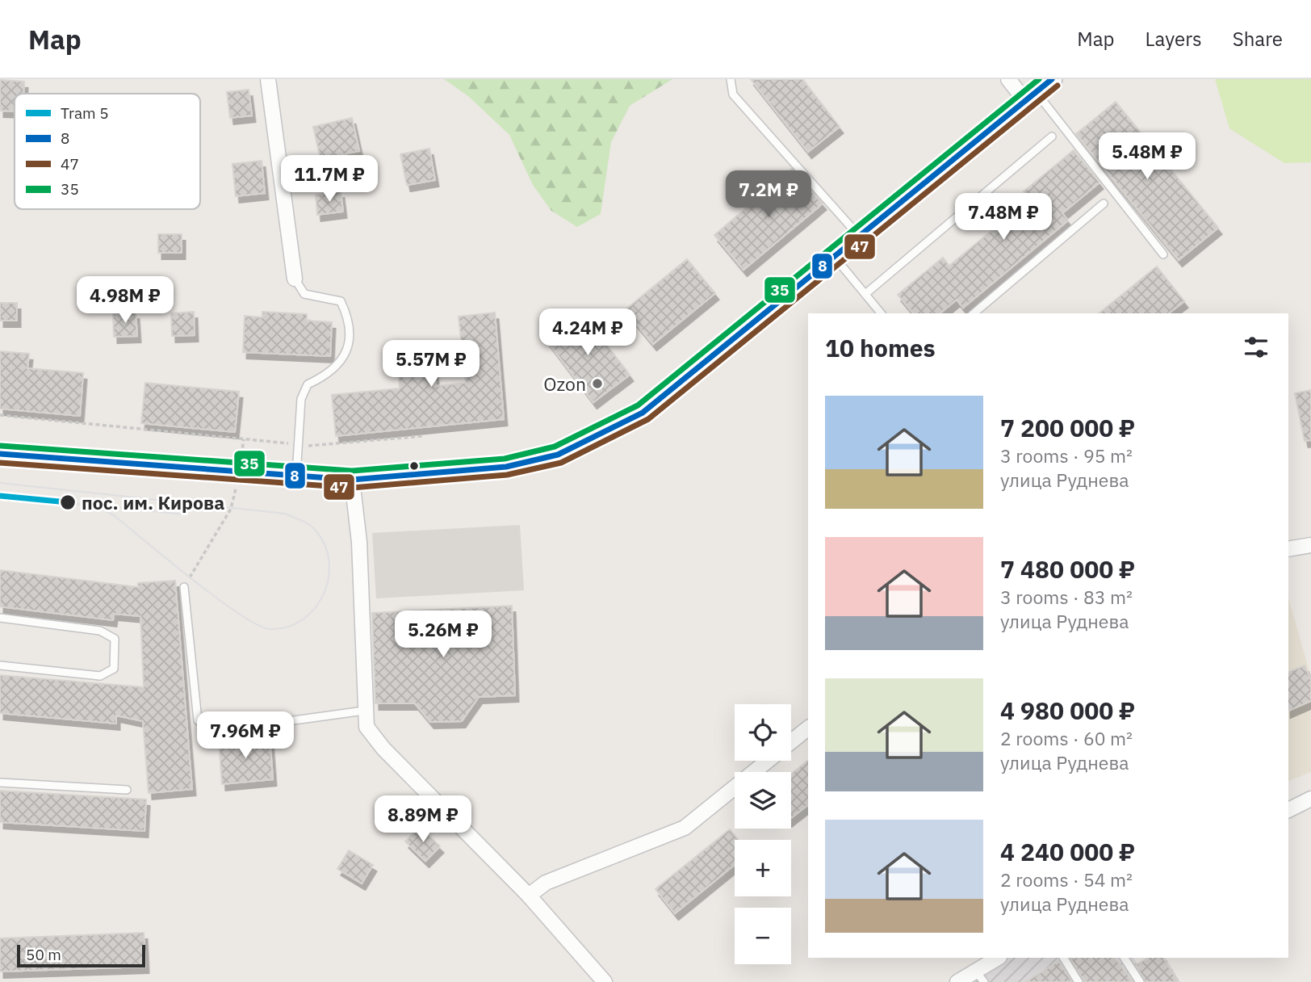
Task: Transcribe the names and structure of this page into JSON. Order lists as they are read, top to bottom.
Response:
{
  "places": ["Ozon", "пос. им. Кирова"],
  "lines": [
    "transit line 8",
    "transit line 35",
    "transit line 47",
    "tram line 5"
  ],
  "legend": [
    "Tram 5",
    "8",
    "47",
    "35"
  ],
  "scale_bar": "50 m",
  "page": {
    "header": "Map",
    "nav": ["Map", "Layers", "Share"],
    "price": [
      "5.48M ₽",
      "11.7M ₽",
      "7.2M ₽",
      "7.48M ₽",
      "4.98M ₽",
      "4.24M ₽",
      "5.57M ₽",
      "5.26M ₽",
      "7.96M ₽",
      "8.89M ₽"
    ],
    "heading": "10 homes",
    "list": [
      {
        "name": "7 200 000 ₽",
        "note": "3 rooms · 95 m² · улица Руднева"
      },
      {
        "name": "7 480 000 ₽",
        "note": "3 rooms · 83 m² · улица Руднева"
      },
      {
        "name": "4 980 000 ₽",
        "note": "2 rooms · 60 m² · улица Руднева"
      },
      {
        "name": "4 240 000 ₽",
        "note": "2 rooms · 54 m² · улица Руднева"
      }
    ],
    "map_buttons": ["+", "−"],
    "scale": "50 m"
  }
}
